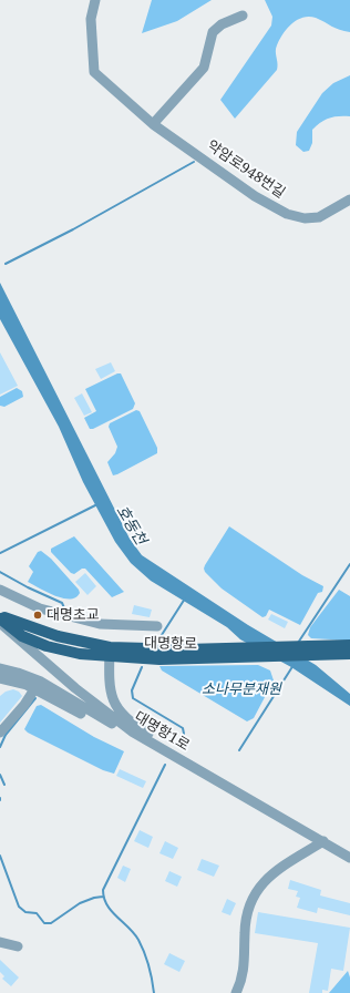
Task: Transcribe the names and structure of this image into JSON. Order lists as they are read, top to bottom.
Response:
{
  "streets": {
    "main road": ["대명항로"],
    "street": ["약암로948번길", "대명항1로"]
  },
  "crossings": [
    ["대명항로", "대명항1로"]
  ],
  "water": ["호동천"],
  "parks": ["소나무분재원"],
  "places": ["대명초교"]
}
